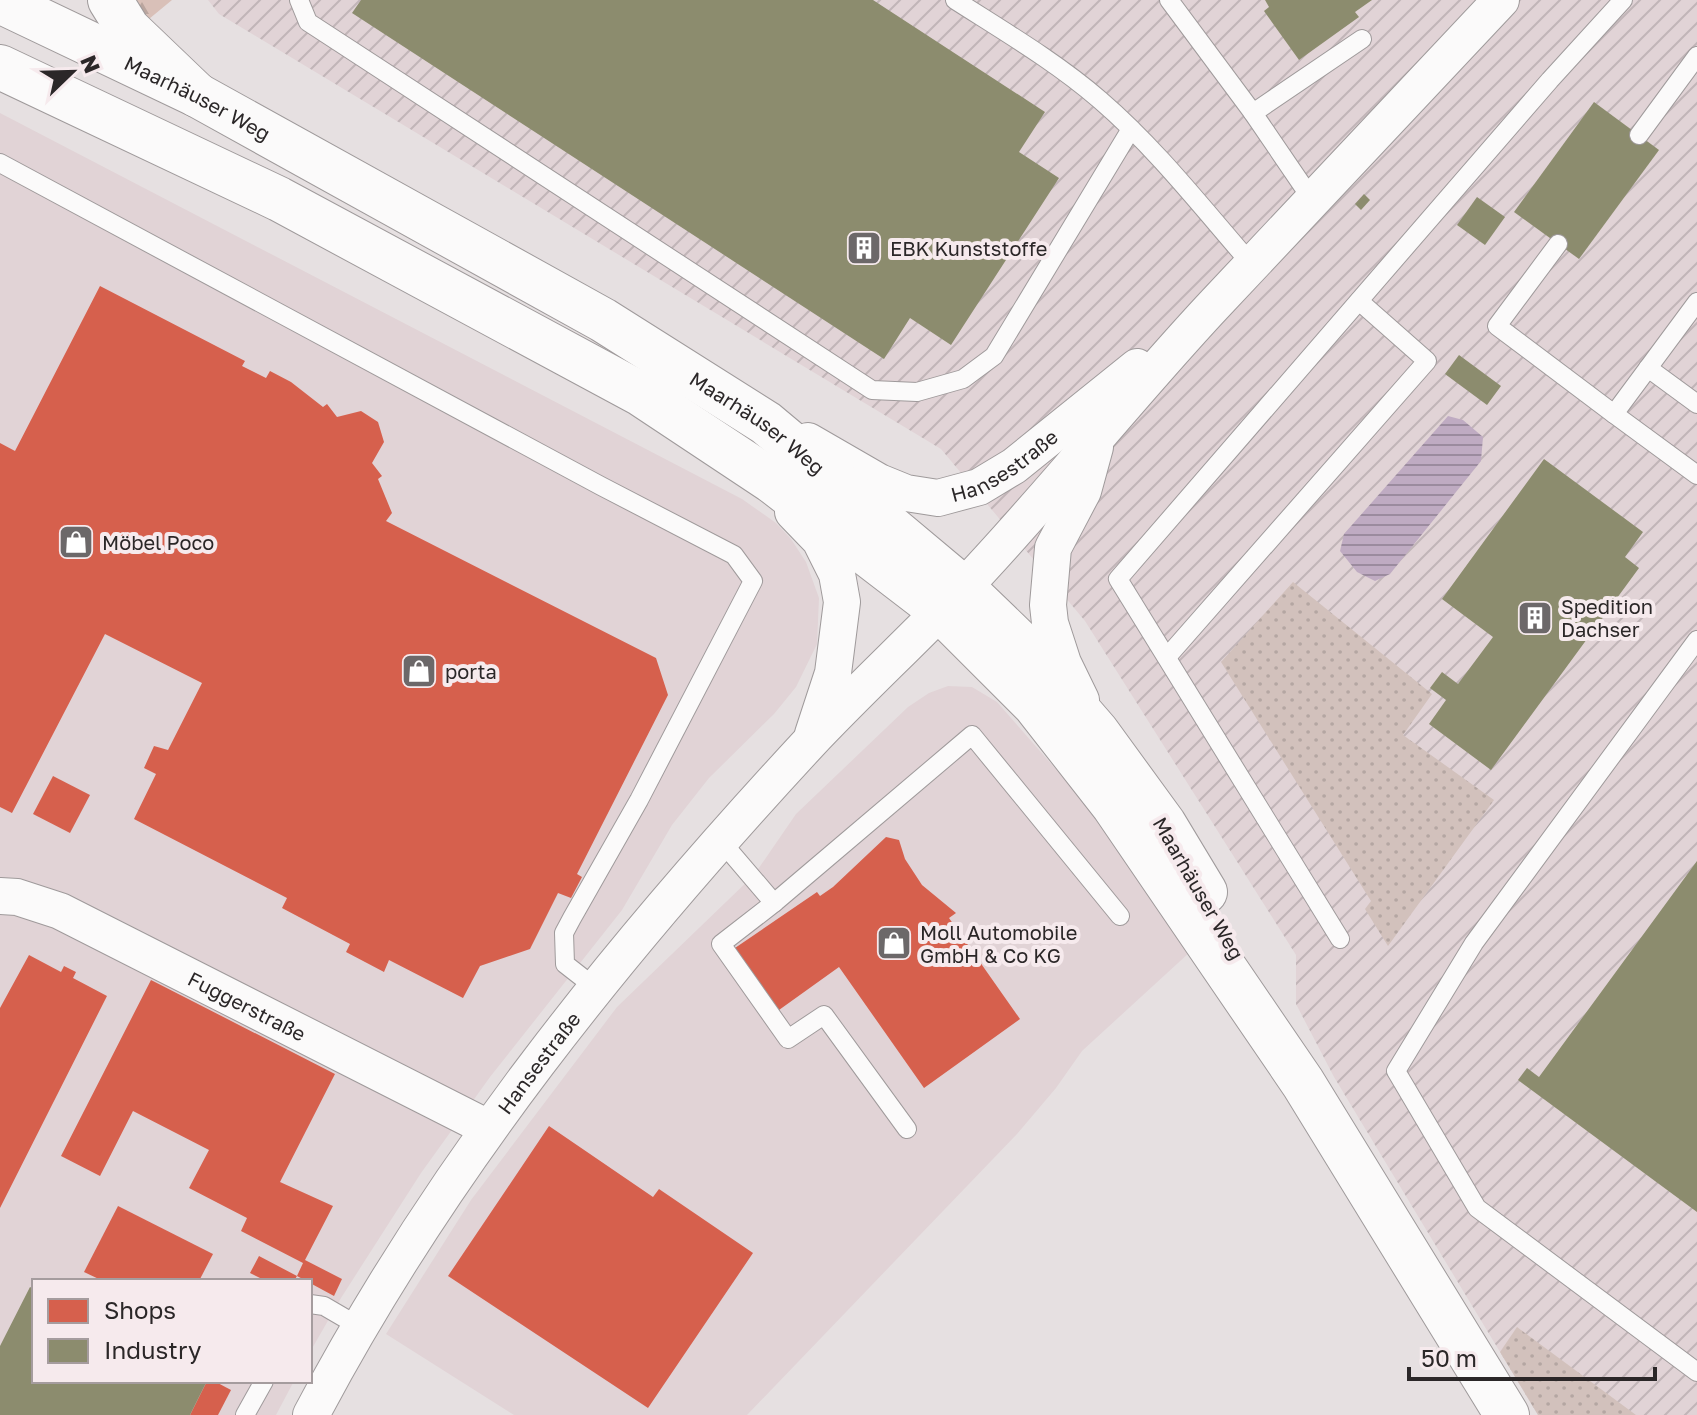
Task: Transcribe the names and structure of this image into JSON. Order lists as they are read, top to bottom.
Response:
{
  "streets": {
    "main road": ["Maarhäuser Weg"],
    "street": ["Hansestraße", "Fuggerstraße"]
  },
  "crossings": [
    ["Maarhäuser Weg", "Hansestraße"],
    ["Hansestraße", "Fuggerstraße"]
  ],
  "places": {
    "building": ["EBK Kunststoffe", "Spedition Dachser"],
    "shop": ["Möbel Poco", "porta", "Moll Automobile GmbH & Co KG"]
  },
  "legend": ["Shops", "Industry"],
  "scale_bar": "50 m",
  "north": "top right"
}
